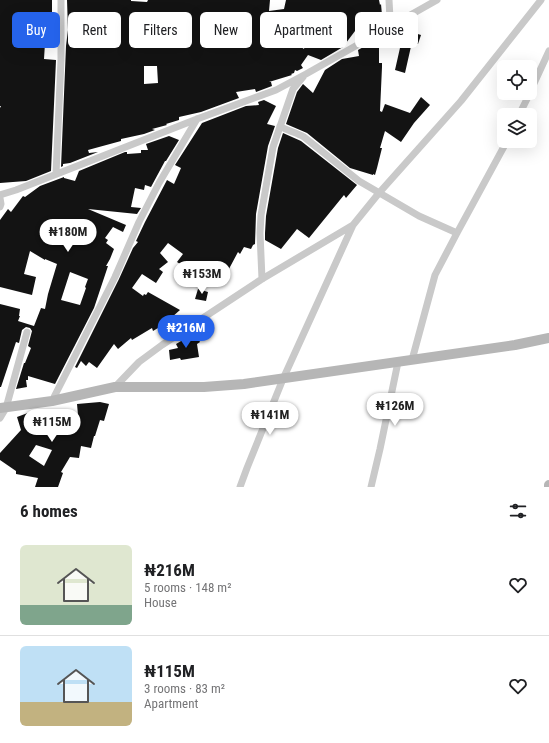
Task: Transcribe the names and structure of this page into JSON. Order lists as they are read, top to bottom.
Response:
{
  "page": {
    "chip": [
      "Buy",
      "Rent",
      "Filters",
      "New",
      "Apartment",
      "House"
    ],
    "price": [
      "₦180M",
      "₦153M",
      "₦216M",
      "₦126M",
      "₦141M",
      "₦115M"
    ],
    "heading": "6 homes",
    "list": [
      {
        "name": "₦216M",
        "note": "5 rooms · 148 m² · House"
      },
      {
        "name": "₦115M",
        "note": "3 rooms · 83 m² · Apartment"
      }
    ]
  }
}
